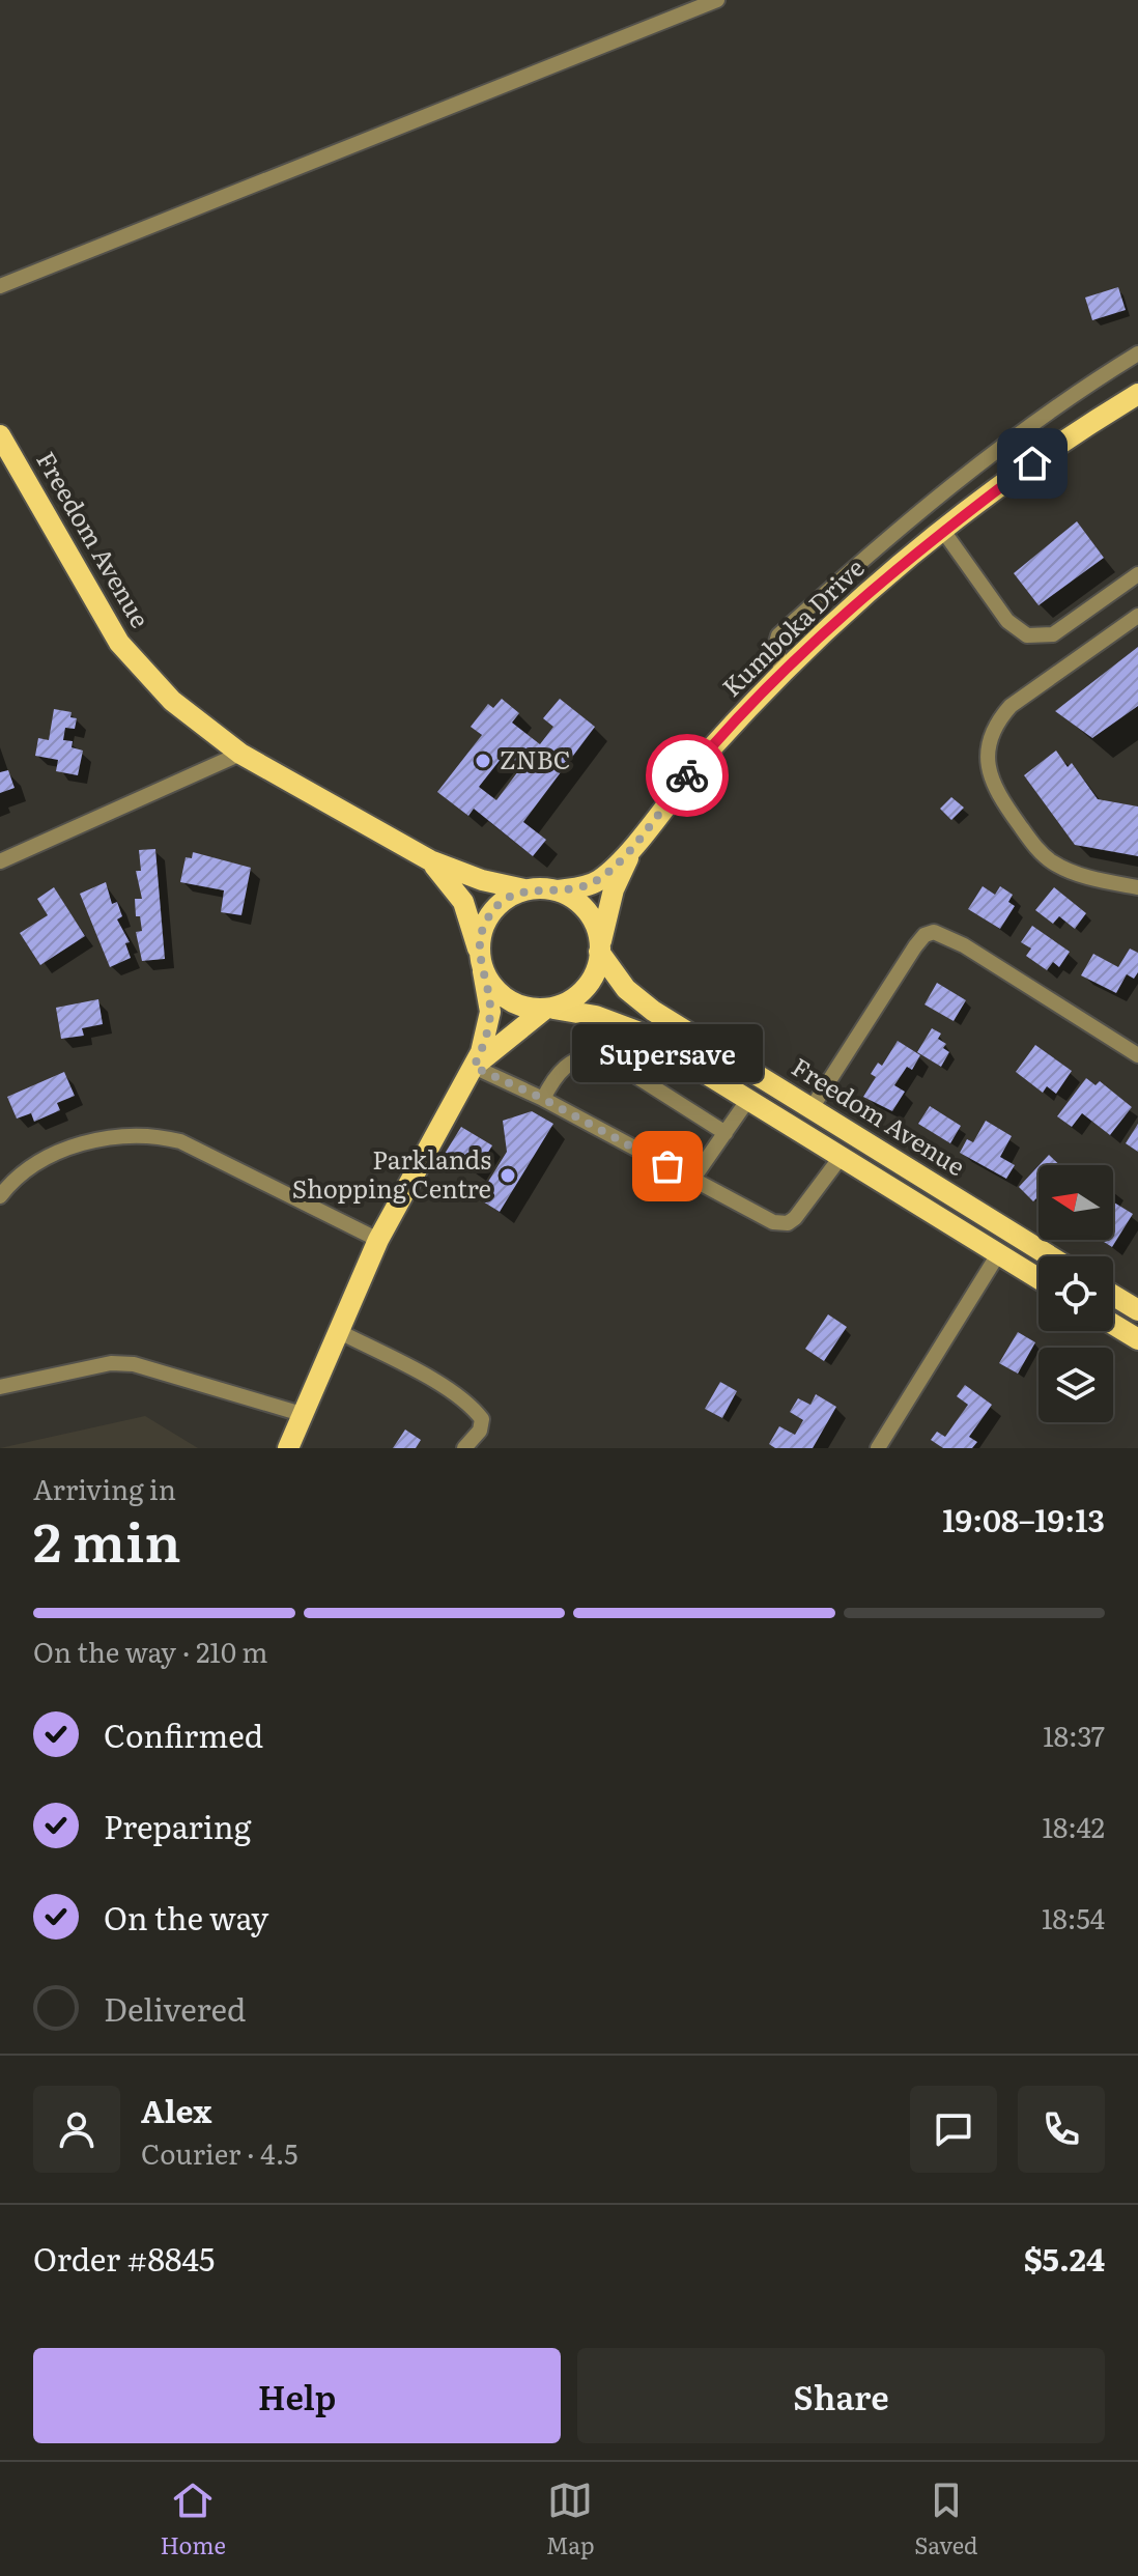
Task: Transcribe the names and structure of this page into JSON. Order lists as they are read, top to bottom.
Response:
{
  "streets": {
    "main road": ["Freedom Avenue", "Kumboka Drive"]
  },
  "crossings": [
    ["Freedom Avenue", "Kumboka Drive"]
  ],
  "places": ["ZNBC", "Supersave", "Parklands Shopping Centre"],
  "north": "left",
  "page": {
    "bubble": "Supersave",
    "heading": ["2 min", "Arriving in", "19:08–19:13"],
    "panel": [
      "Alex",
      "Courier · 4.5",
      "Order #8845",
      "$5.24"
    ],
    "bar": "On the way · 210 m",
    "list": [
      ["Confirmed", "18:37"],
      ["Preparing", "18:42"],
      ["On the way", "18:54"],
      "Delivered"
    ],
    "buttons": ["Help", "Share"],
    "tabs": ["Home", "Map", "Saved"]
  }
}
